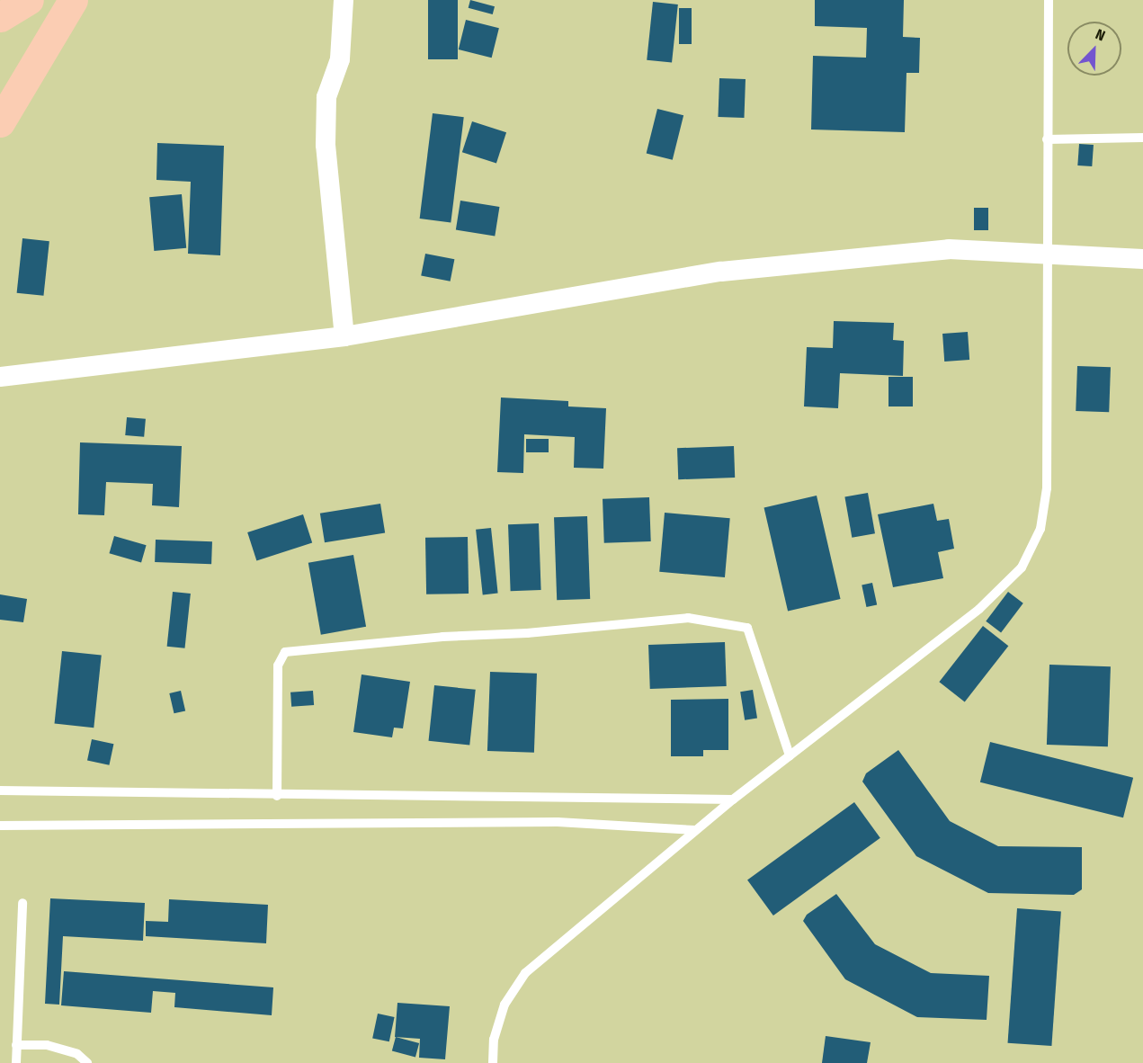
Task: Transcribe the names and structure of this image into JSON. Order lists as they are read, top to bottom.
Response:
{
  "north": "top right"
}
